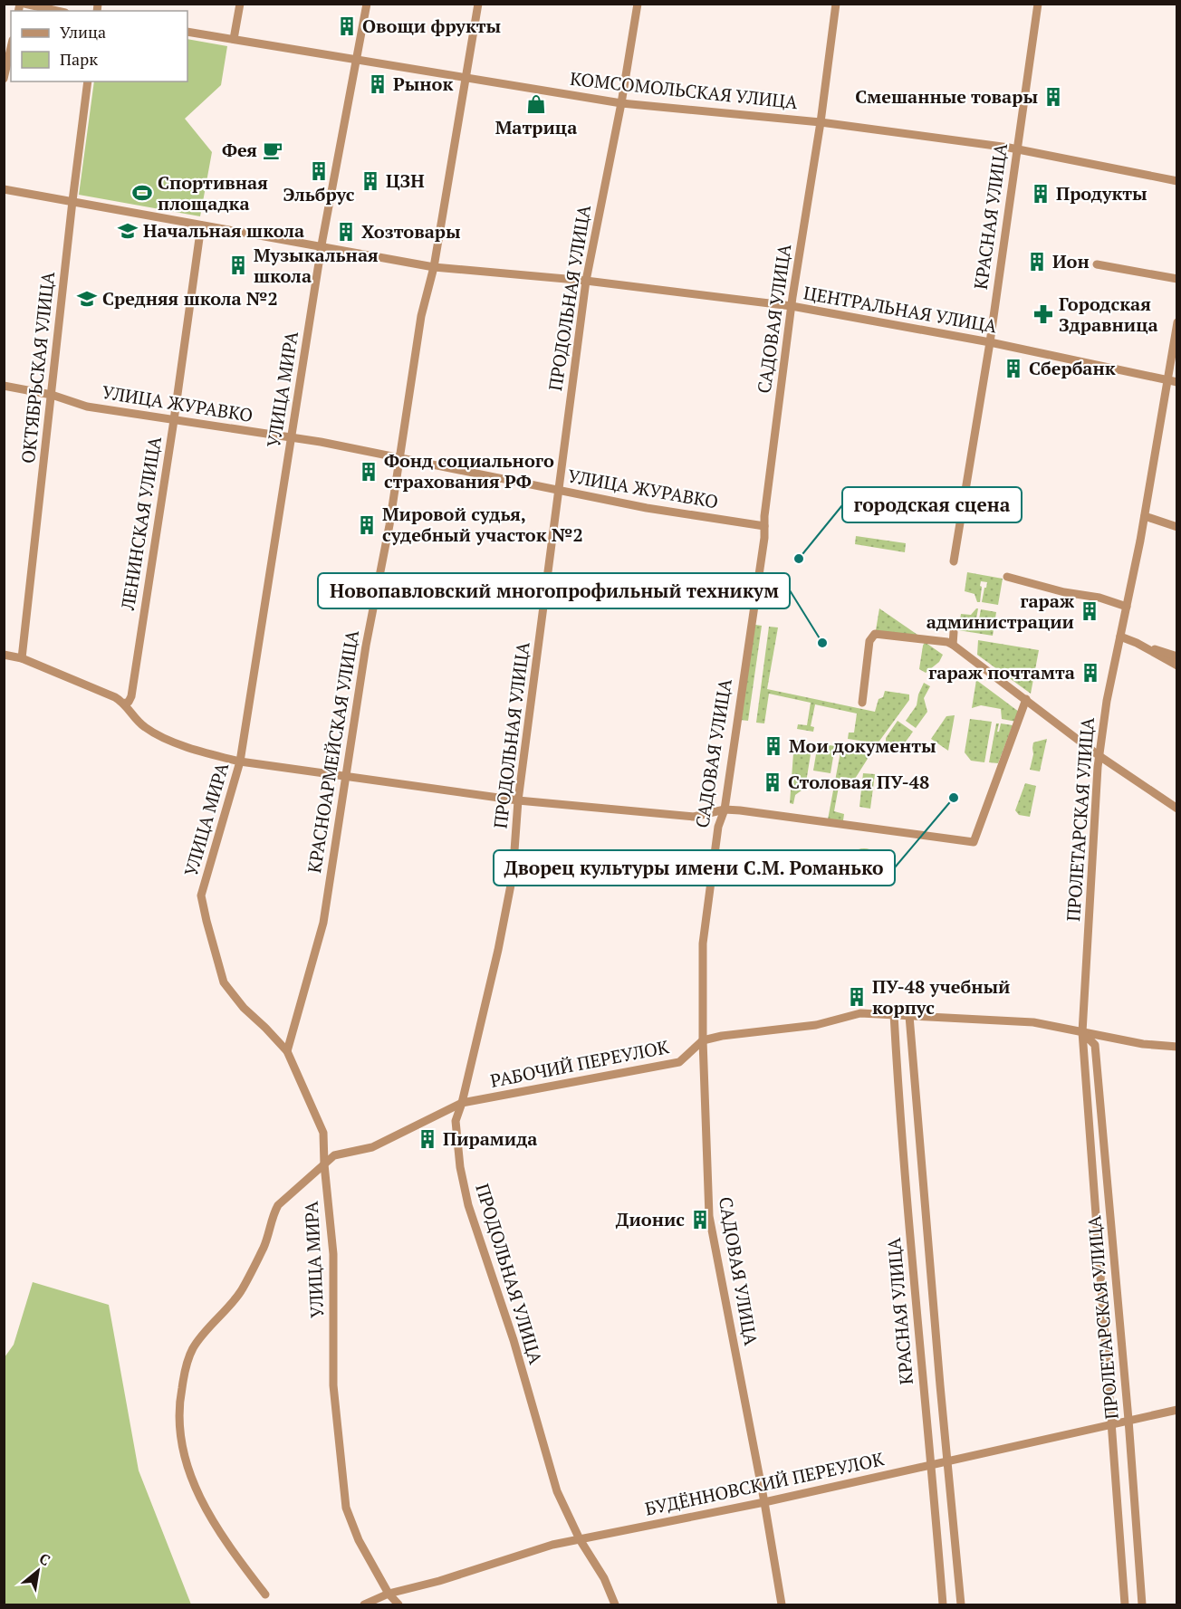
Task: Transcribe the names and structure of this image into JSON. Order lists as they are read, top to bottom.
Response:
{
  "streets": {
    "street": [
      "КОМСОМОЛЬСКАЯ УЛИЦА",
      "КРАСНАЯ УЛИЦА",
      "ПРОДОЛЬНАЯ УЛИЦА",
      "ЦЕНТРАЛЬНАЯ УЛИЦА",
      "САДОВАЯ УЛИЦА",
      "ОКТЯБРЬСКАЯ УЛИЦА",
      "УЛИЦА МИРА",
      "УЛИЦА ЖУРАВКО",
      "ЛЕНИНСКАЯ УЛИЦА",
      "КРАСНОАРМЕЙСКАЯ УЛИЦА",
      "ПРОЛЕТАРСКАЯ УЛИЦА",
      "РАБОЧИЙ ПЕРЕУЛОК",
      "БУДЁННОВСКИЙ ПЕРЕУЛОК"
    ]
  },
  "crossings": [
    ["КОМСОМОЛЬСКАЯ УЛИЦА", "КРАСНАЯ УЛИЦА"],
    ["КОМСОМОЛЬСКАЯ УЛИЦА", "ПРОДОЛЬНАЯ УЛИЦА"],
    ["КОМСОМОЛЬСКАЯ УЛИЦА", "САДОВАЯ УЛИЦА"],
    ["КОМСОМОЛЬСКАЯ УЛИЦА", "УЛИЦА МИРА"],
    ["КОМСОМОЛЬСКАЯ УЛИЦА", "КРАСНОАРМЕЙСКАЯ УЛИЦА"],
    ["КРАСНАЯ УЛИЦА", "ЦЕНТРАЛЬНАЯ УЛИЦА"],
    ["КРАСНАЯ УЛИЦА", "БУДЁННОВСКИЙ ПЕРЕУЛОК"],
    ["ПРОДОЛЬНАЯ УЛИЦА", "ЦЕНТРАЛЬНАЯ УЛИЦА"],
    ["ПРОДОЛЬНАЯ УЛИЦА", "УЛИЦА ЖУРАВКО"],
    ["ПРОДОЛЬНАЯ УЛИЦА", "РАБОЧИЙ ПЕРЕУЛОК"],
    ["ПРОДОЛЬНАЯ УЛИЦА", "БУДЁННОВСКИЙ ПЕРЕУЛОК"],
    ["ЦЕНТРАЛЬНАЯ УЛИЦА", "САДОВАЯ УЛИЦА"],
    ["ЦЕНТРАЛЬНАЯ УЛИЦА", "ОКТЯБРЬСКАЯ УЛИЦА"],
    ["ЦЕНТРАЛЬНАЯ УЛИЦА", "УЛИЦА МИРА"],
    ["ЦЕНТРАЛЬНАЯ УЛИЦА", "ЛЕНИНСКАЯ УЛИЦА"],
    ["ЦЕНТРАЛЬНАЯ УЛИЦА", "КРАСНОАРМЕЙСКАЯ УЛИЦА"],
    ["ЦЕНТРАЛЬНАЯ УЛИЦА", "ПРОЛЕТАРСКАЯ УЛИЦА"],
    ["САДОВАЯ УЛИЦА", "УЛИЦА ЖУРАВКО"],
    ["САДОВАЯ УЛИЦА", "РАБОЧИЙ ПЕРЕУЛОК"],
    ["САДОВАЯ УЛИЦА", "БУДЁННОВСКИЙ ПЕРЕУЛОК"],
    ["ОКТЯБРЬСКАЯ УЛИЦА", "УЛИЦА ЖУРАВКО"],
    ["УЛИЦА МИРА", "УЛИЦА ЖУРАВКО"],
    ["УЛИЦА МИРА", "КРАСНОАРМЕЙСКАЯ УЛИЦА"],
    ["УЛИЦА МИРА", "РАБОЧИЙ ПЕРЕУЛОК"],
    ["УЛИЦА МИРА", "БУДЁННОВСКИЙ ПЕРЕУЛОК"],
    ["УЛИЦА ЖУРАВКО", "ЛЕНИНСКАЯ УЛИЦА"],
    ["УЛИЦА ЖУРАВКО", "КРАСНОАРМЕЙСКАЯ УЛИЦА"],
    ["ПРОЛЕТАРСКАЯ УЛИЦА", "БУДЁННОВСКИЙ ПЕРЕУЛОК"]
  ],
  "places": {
    "building": [
      "Овощи фрукты",
      "Рынок",
      "Смешанные товары",
      "Эльбрус",
      "ЦЗН",
      "Продукты",
      "Хозтовары",
      "Ион",
      "Музыкальная школа",
      "Сбербанк",
      "Фонд социального страхования РФ",
      "Мировой судья, судебный участок №2",
      "гараж администрации",
      "гараж почтамта",
      "Мои документы",
      "Столовая ПУ-48",
      "ПУ-48 учебный корпус",
      "Пирамида",
      "Дионис"
    ],
    "shop": ["Матрица"],
    "cafe": ["Фея"],
    "sports": ["Cпортивная площадка"],
    "school or university": ["Начальная школа", "Средняя школа №2"],
    "pharmacy": ["Городская Здравница"],
    "other": ["городская сцена", "Новопавловский многопрофильный техникум", "Дворец культуры имени С.М. Романько"]
  },
  "legend": ["Улица", "Парк"],
  "north": "top right"
}
